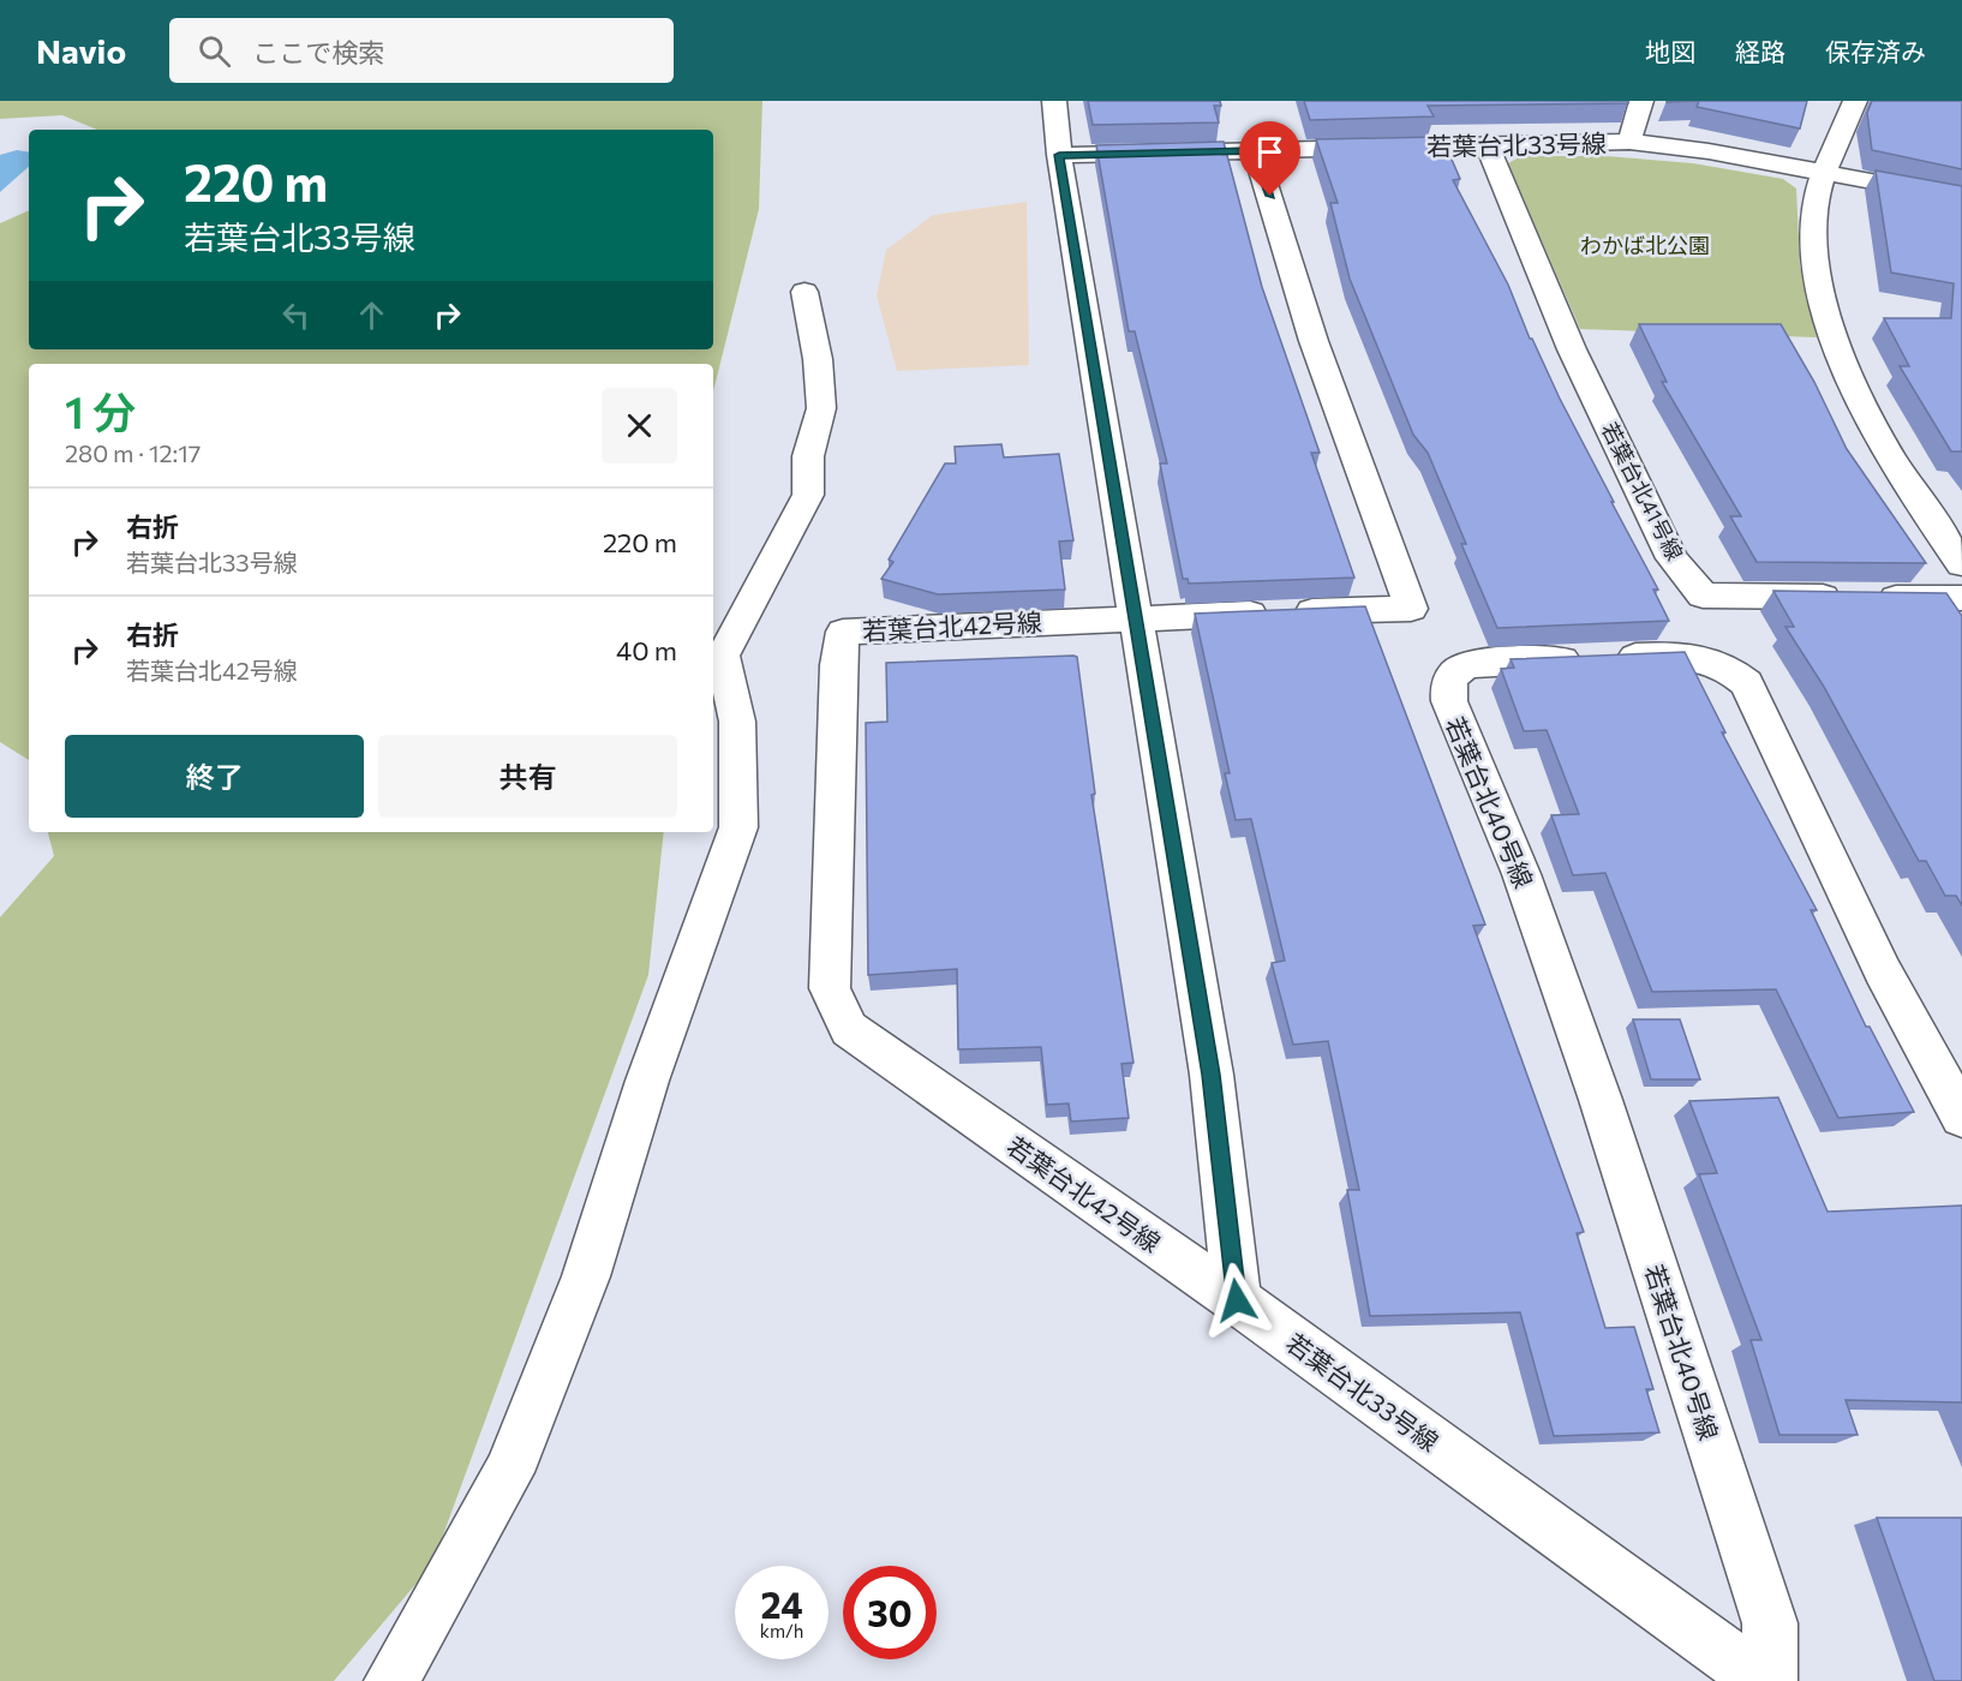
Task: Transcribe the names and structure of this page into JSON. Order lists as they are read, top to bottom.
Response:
{
  "streets": {
    "street": [
      "若葉台北33号線",
      "若葉台北41号線",
      "若葉台北42号線",
      "若葉台北40号線"
    ]
  },
  "crossings": [
    ["若葉台北33号線", "若葉台北41号線"],
    ["若葉台北33号線", "若葉台北42号線"]
  ],
  "parks": ["わかば北公園"],
  "page": {
    "header": "Navio",
    "search": "ここで検索",
    "nav": ["地図", "経路", "保存済み"],
    "turn": ["220 m", "若葉台北33号線"],
    "heading": ["1 分", "280 m · 12:17"],
    "list": [
      {
        "name": "右折",
        "note": "若葉台北33号線",
        "value": "220 m"
      },
      {
        "name": "右折",
        "note": "若葉台北42号線",
        "value": "40 m"
      }
    ],
    "buttons": ["終了", "共有"],
    "speed": "24 km/h",
    "limit": "30"
  }
}
